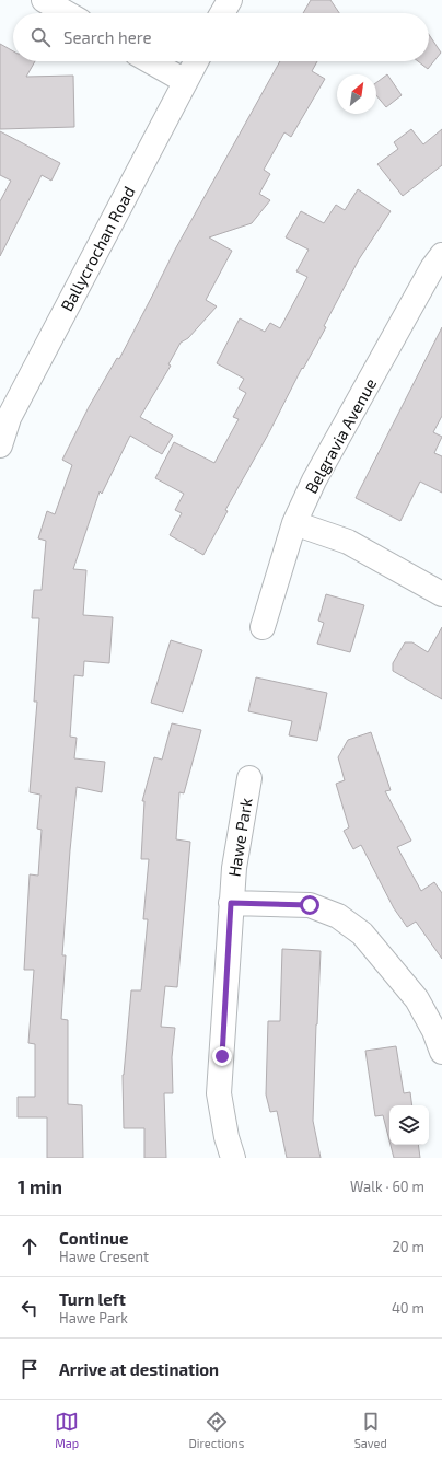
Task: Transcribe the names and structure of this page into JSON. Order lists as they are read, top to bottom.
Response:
{
  "streets": {
    "street": ["Ballycrochan Road", "Belgravia Avenue", "Hawe Park"]
  },
  "north": "top right",
  "page": {
    "search": "Search here",
    "heading": ["1 min", "Walk · 60 m"],
    "list": [
      ["Continue", "Hawe Cresent", "20 m"],
      ["Turn left", "Hawe Park", "40 m"],
      "Arrive at destination"
    ],
    "nav": ["Map", "Directions", "Saved"]
  }
}
